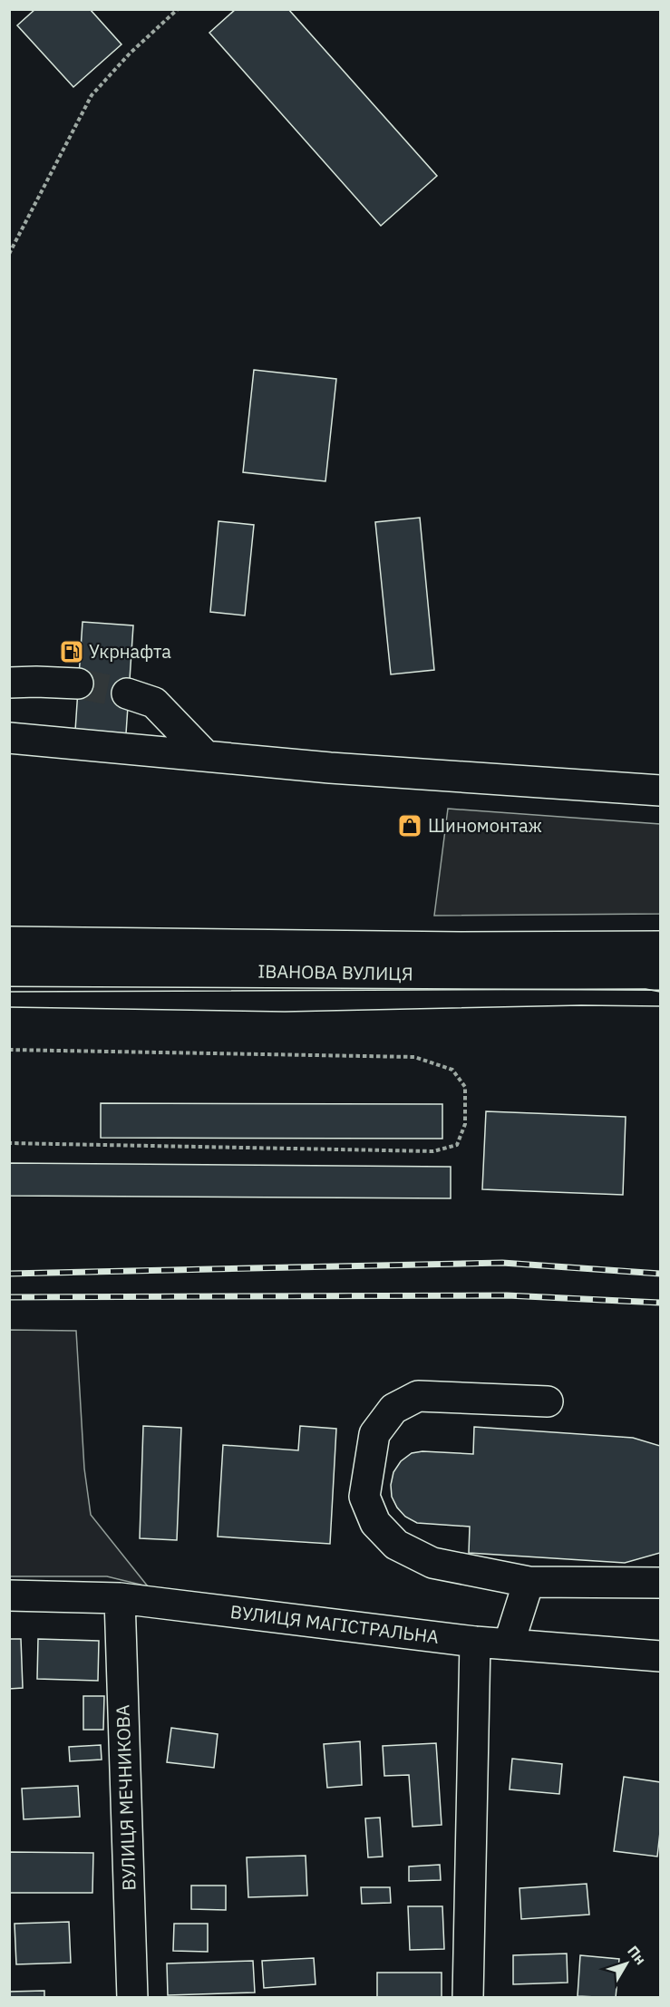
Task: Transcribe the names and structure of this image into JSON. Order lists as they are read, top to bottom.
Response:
{
  "streets": {
    "street": ["ІВАНОВА ВУЛИЦЯ", "ВУЛИЦЯ МАГІСТРАЛЬНА", "ВУЛИЦЯ МЕЧНИКОВА"]
  },
  "crossings": [
    ["ВУЛИЦЯ МАГІСТРАЛЬНА", "ВУЛИЦЯ МЕЧНИКОВА"]
  ],
  "places": {
    "fuel station": ["Укрнафта"],
    "shop": ["Шиномонтаж"]
  },
  "north": "top right"
}
